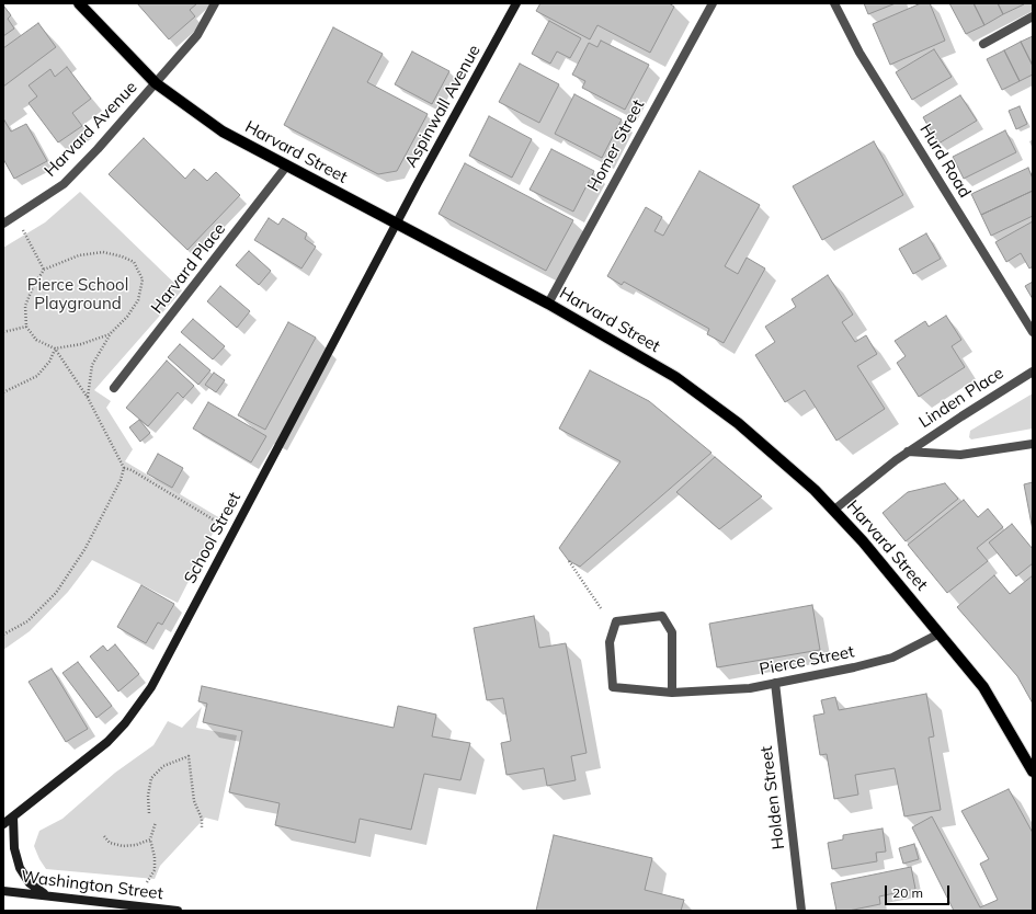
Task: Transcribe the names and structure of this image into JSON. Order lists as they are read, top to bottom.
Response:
{
  "streets": {
    "main road": [
      "Aspinwall Avenue",
      "Harvard Street",
      "School Street",
      "Washington Street"
    ],
    "street": [
      "Harvard Avenue",
      "Homer Street",
      "Hurd Road",
      "Harvard Place",
      "Linden Place",
      "Pierce Street",
      "Holden Street"
    ]
  },
  "crossings": [
    ["Aspinwall Avenue", "Harvard Street"],
    ["Aspinwall Avenue", "School Street"],
    ["Harvard Avenue", "Harvard Street"],
    ["Homer Street", "Harvard Street"],
    ["Harvard Street", "Harvard Place"],
    ["Harvard Street", "Linden Place"],
    ["Harvard Street", "School Street"],
    ["Harvard Street", "Pierce Street"],
    ["Pierce Street", "Holden Street"]
  ],
  "parks": ["Pierce School Playground"],
  "scale_bar": "20 m"
}
